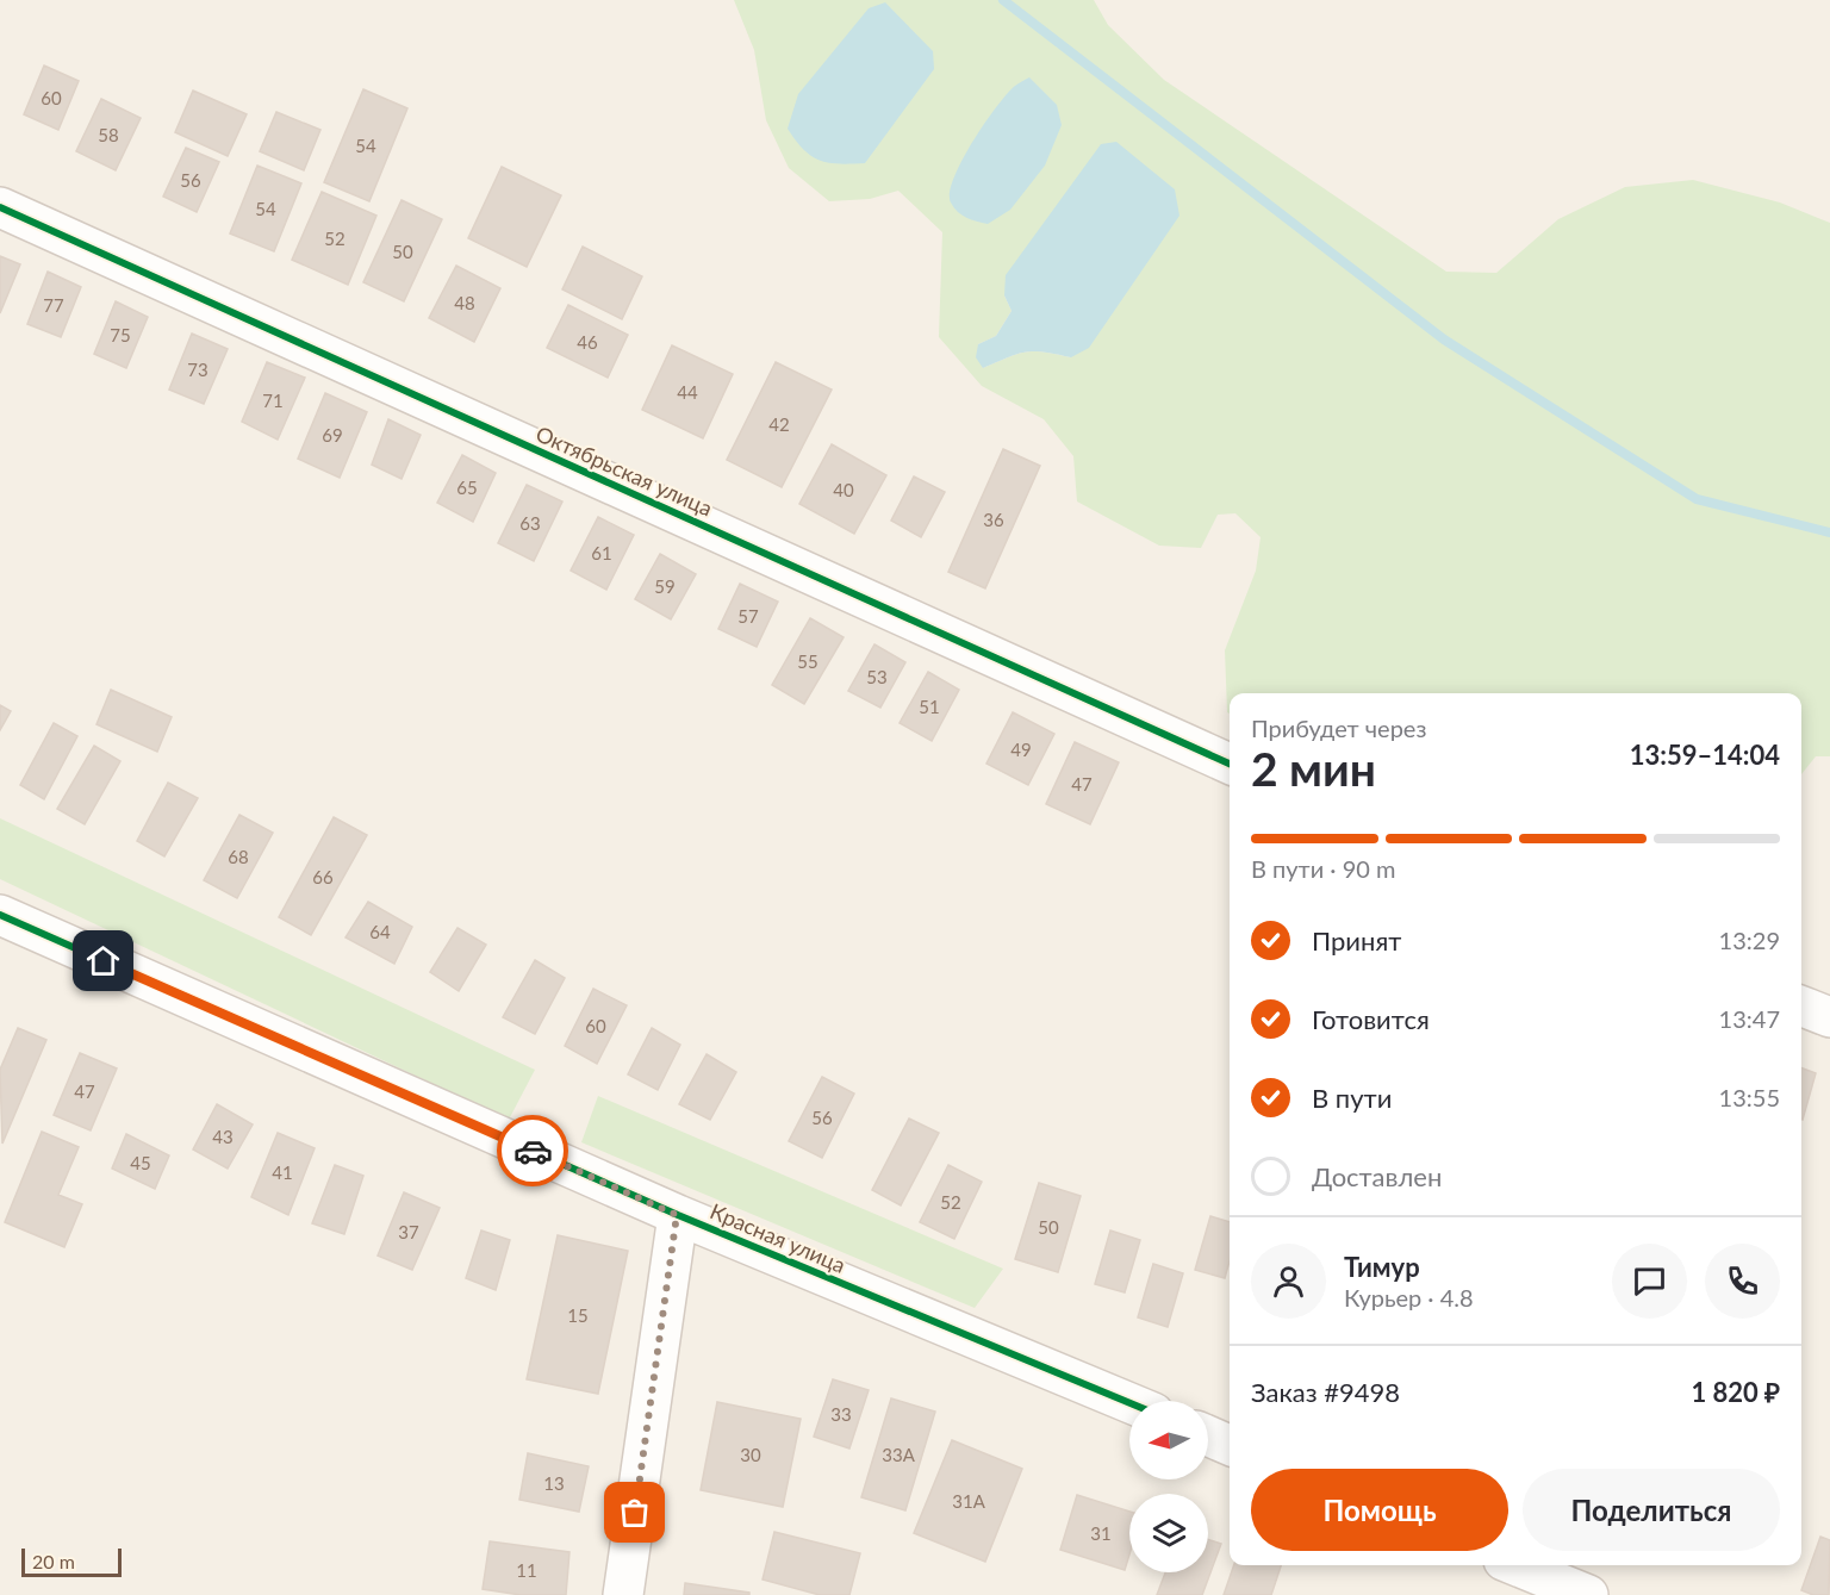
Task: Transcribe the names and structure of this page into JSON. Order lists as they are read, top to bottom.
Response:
{
  "streets": {
    "street": ["Октябрьская улица", "Красная улица"]
  },
  "house_numbers": [
    "60",
    "58",
    "54",
    "56",
    "54",
    "52",
    "50",
    "48",
    "77",
    "75",
    "46",
    "73",
    "44",
    "71",
    "42",
    "69",
    "65",
    "40",
    "36",
    "63",
    "61",
    "59",
    "57",
    "55",
    "53",
    "51",
    "49",
    "47",
    "68",
    "66",
    "64",
    "60",
    "47",
    "56",
    "43",
    "45",
    "41",
    "52",
    "50",
    "37",
    "15",
    "33",
    "30",
    "33А",
    "13",
    "31А",
    "31",
    "11"
  ],
  "scale_bar": "20 m",
  "north": "left",
  "page": {
    "heading": ["2 мин", "Прибудет через", "13:59–14:04"],
    "panel": [
      "Тимур",
      "Курьер · 4.8",
      "Заказ #9498",
      "1 820 ₽"
    ],
    "bar": "В пути · 90 m",
    "list": [
      ["Принят", "13:29"],
      ["Готовится", "13:47"],
      ["В пути", "13:55"],
      "Доставлен"
    ],
    "buttons": ["Помощь", "Поделиться"],
    "scale": "20 m"
  }
}
